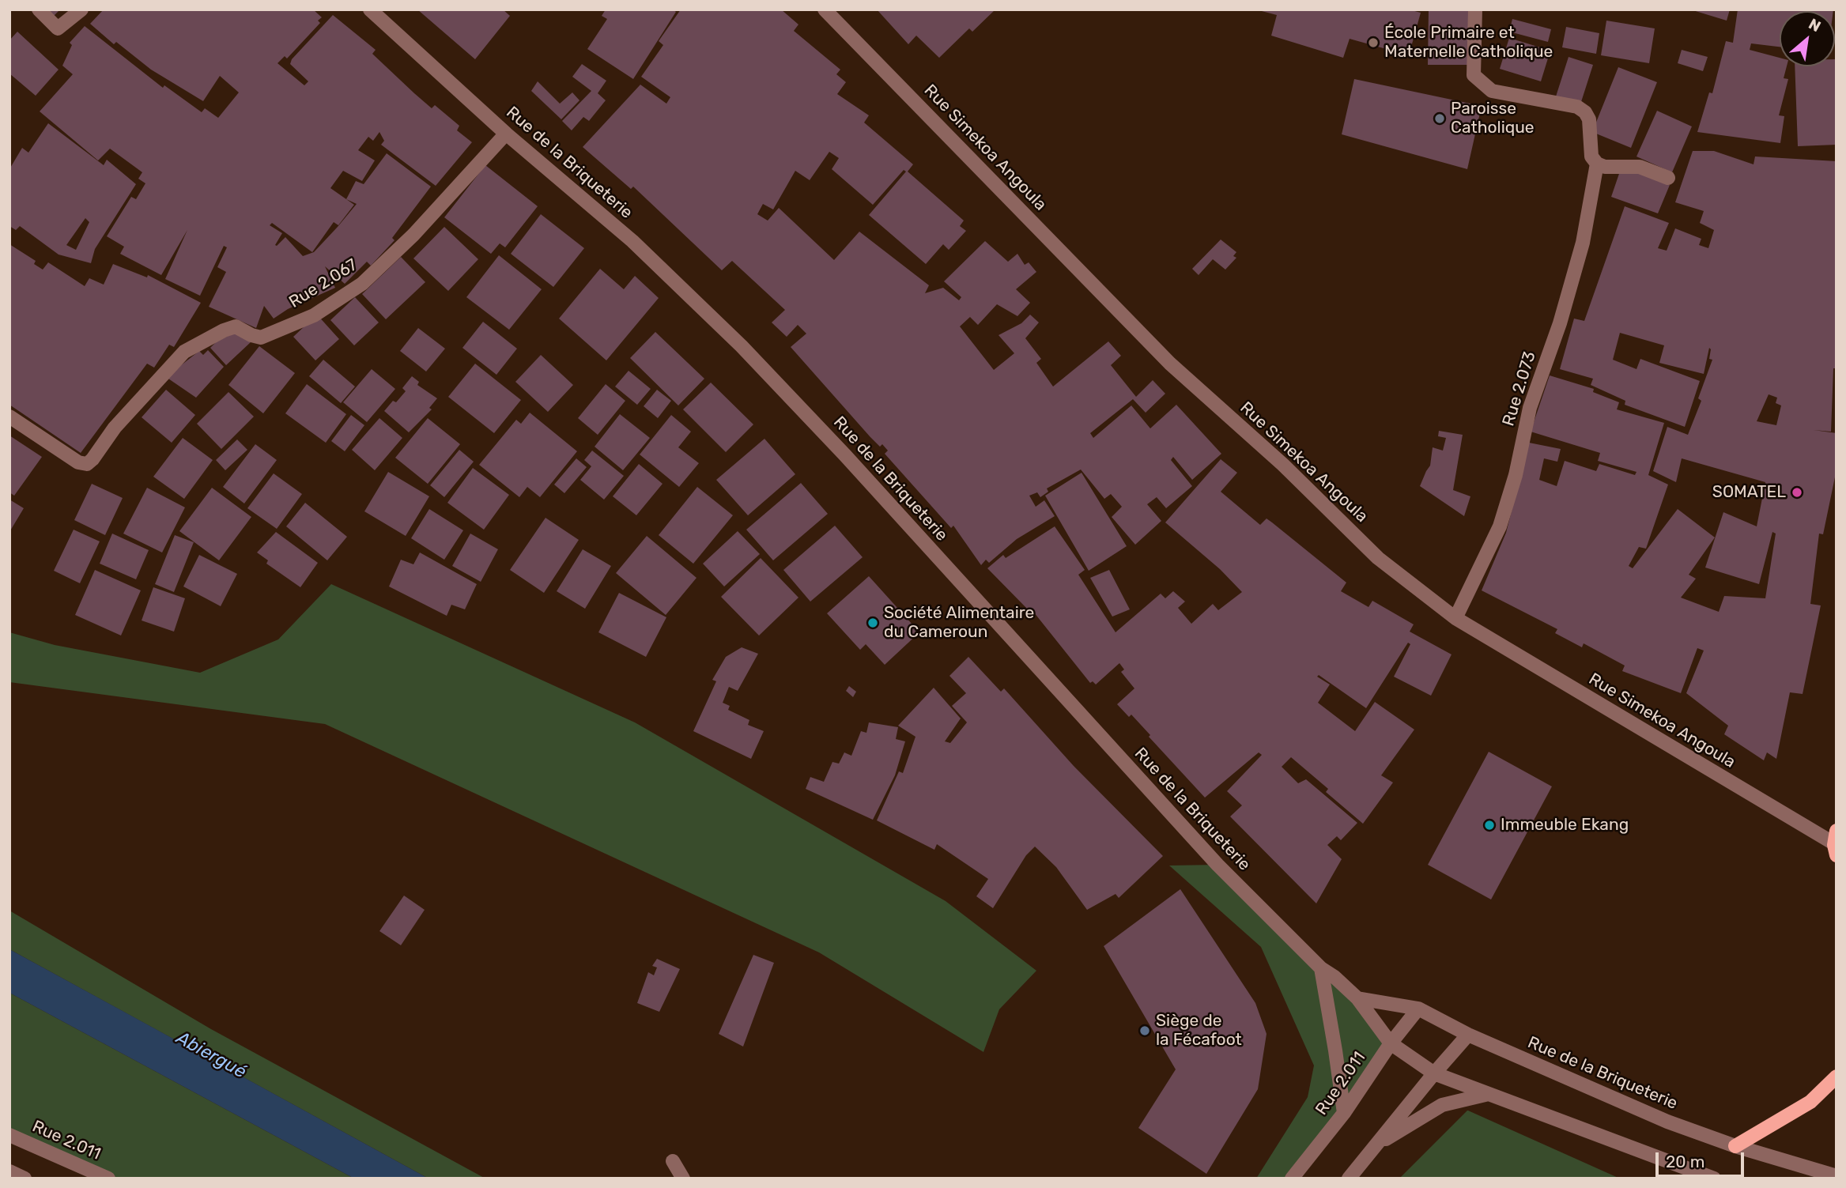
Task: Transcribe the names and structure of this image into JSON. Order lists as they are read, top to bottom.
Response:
{
  "streets": {
    "street": [
      "Rue Simekoa Angoula",
      "Rue de la Briqueterie",
      "Rue 2.067",
      "Rue 2.073",
      "Rue 2.011"
    ]
  },
  "crossings": [
    ["Rue Simekoa Angoula", "Rue 2.073"],
    ["Rue de la Briqueterie", "Rue 2.067"],
    ["Rue de la Briqueterie", "Rue 2.011"]
  ],
  "water": ["Abiergué"],
  "places": [
    "École Primaire et Maternelle Catholique",
    "Paroisse Catholique",
    "SOMATEL",
    "Société Alimentaire du Cameroun",
    "Immeuble Ekang",
    "Siège de la Fécafoot"
  ],
  "scale_bar": "20 m",
  "north": "top right"
}
